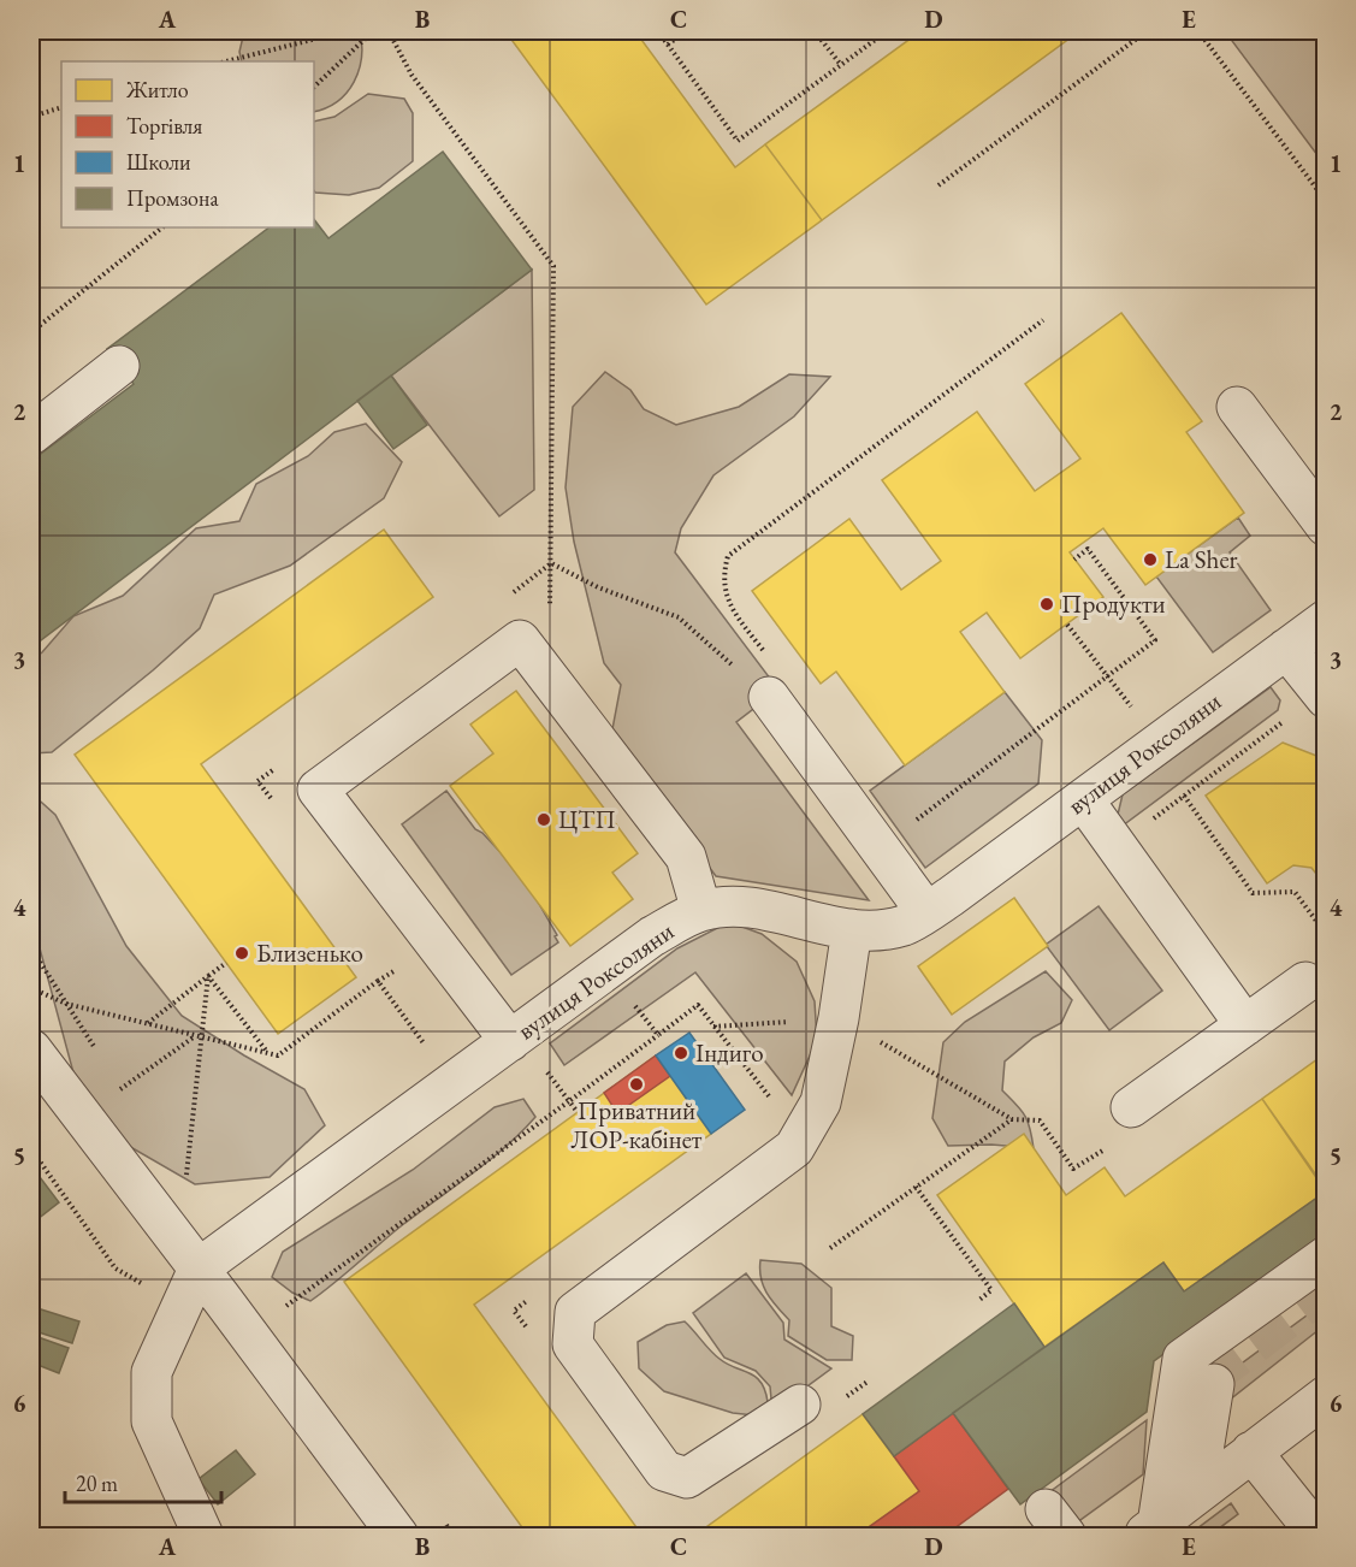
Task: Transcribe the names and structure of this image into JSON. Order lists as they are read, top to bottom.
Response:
{
  "streets": {
    "street": ["вулиця Роксоляни"]
  },
  "places": [
    "La Sher",
    "Продукти",
    "ЦТП",
    "Близенько",
    "Індиго",
    "Приватний ЛОР-кабінет"
  ],
  "legend": [
    "Житло",
    "Торгівля",
    "Школи",
    "Промзона"
  ],
  "scale_bar": "20 m",
  "grid": {
    "columns": [
      "A",
      "B",
      "C",
      "D",
      "E"
    ],
    "rows": [
      "1",
      "2",
      "3",
      "4",
      "5",
      "6"
    ]
  }
}
